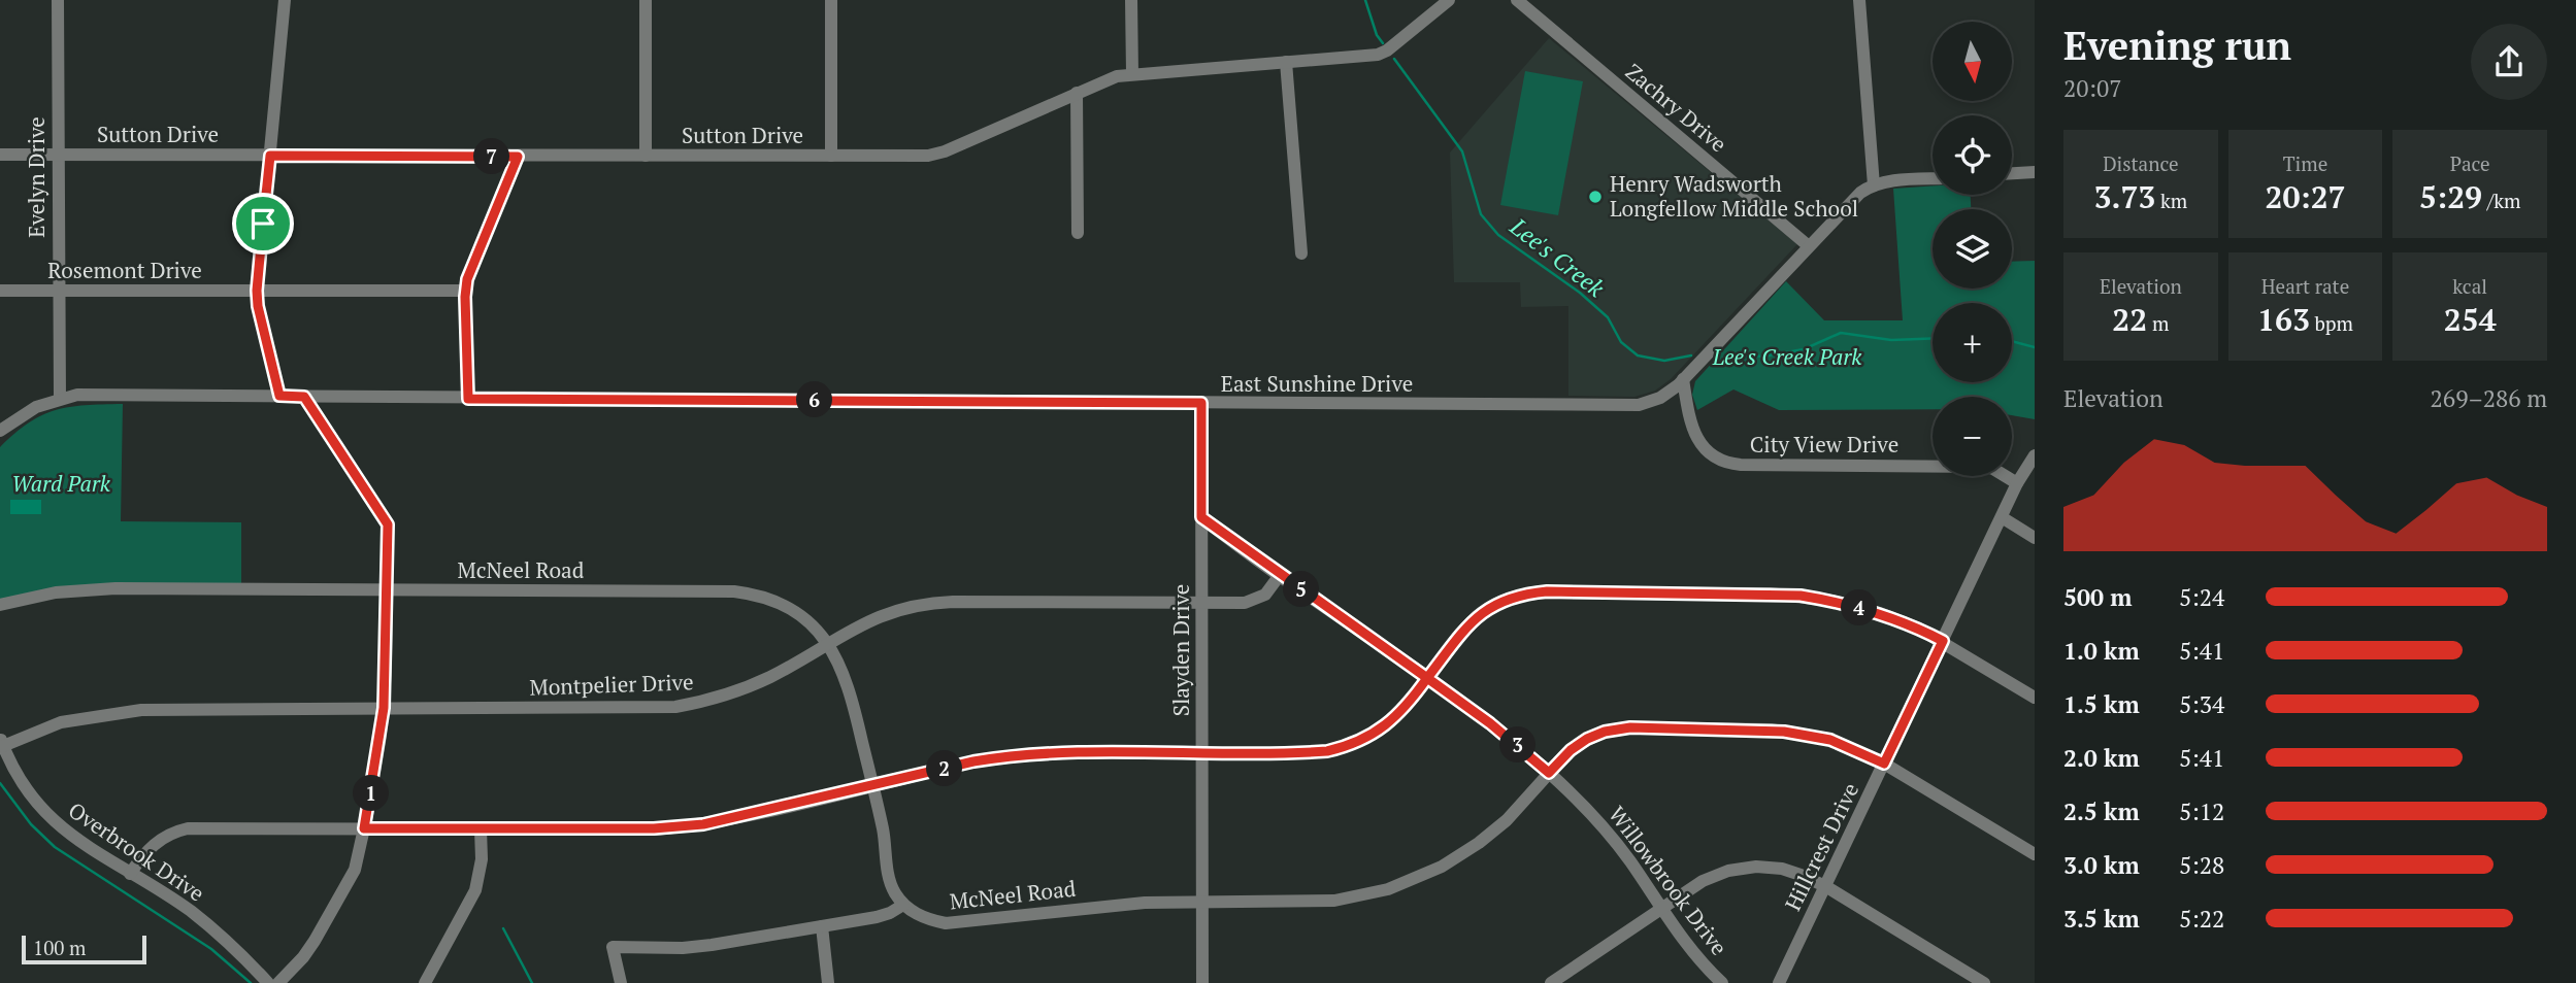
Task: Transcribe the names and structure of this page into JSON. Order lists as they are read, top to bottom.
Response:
{
  "streets": {
    "street": [
      "Zachry Drive",
      "Sutton Drive",
      "Evelyn Drive",
      "Rosemont Drive",
      "East Sunshine Drive",
      "City View Drive",
      "McNeel Road",
      "Slayden Drive",
      "Montpelier Drive",
      "Hillcrest Drive",
      "Overbrook Drive",
      "Willowbrook Drive"
    ]
  },
  "crossings": [
    ["Zachry Drive", "East Sunshine Drive"],
    ["Sutton Drive", "Evelyn Drive"],
    ["Evelyn Drive", "Rosemont Drive"],
    ["Evelyn Drive", "East Sunshine Drive"],
    ["East Sunshine Drive", "City View Drive"],
    ["East Sunshine Drive", "Slayden Drive"],
    ["City View Drive", "Hillcrest Drive"],
    ["McNeel Road", "Slayden Drive"],
    ["McNeel Road", "Montpelier Drive"],
    ["McNeel Road", "Hillcrest Drive"],
    ["McNeel Road", "Willowbrook Drive"],
    ["Slayden Drive", "Montpelier Drive"],
    ["Slayden Drive", "Willowbrook Drive"],
    ["Montpelier Drive", "Overbrook Drive"],
    ["Montpelier Drive", "Willowbrook Drive"]
  ],
  "water": ["Lee's Creek"],
  "parks": ["Lee's Creek Park", "Ward Park"],
  "places": ["Henry Wadsworth Longfellow Middle School"],
  "scale_bar": "100 m",
  "north": "bottom",
  "page": {
    "heading": ["Evening run", "20:07"],
    "map_buttons": ["+", "−"],
    "stats": [
      ["Distance", "3.73 km"],
      ["Time", "20:27"],
      ["Pace", "5:29 /km"],
      ["Elevation", "22 m"],
      ["Heart rate", "163 bpm"],
      ["kcal", "254"]
    ],
    "pins": [
      "7",
      "6",
      "5",
      "4",
      "3",
      "2",
      "1"
    ],
    "chart": ["Elevation", "269–286 m"],
    "list": [
      {
        "name": "500 m",
        "note": "5:24"
      },
      {
        "name": "1.0 km",
        "note": "5:41"
      },
      {
        "name": "1.5 km",
        "note": "5:34"
      },
      {
        "name": "2.0 km",
        "note": "5:41"
      },
      {
        "name": "2.5 km",
        "note": "5:12"
      },
      {
        "name": "3.0 km",
        "note": "5:28"
      },
      {
        "name": "3.5 km",
        "note": "5:22"
      }
    ],
    "scale": "100 m"
  }
}
